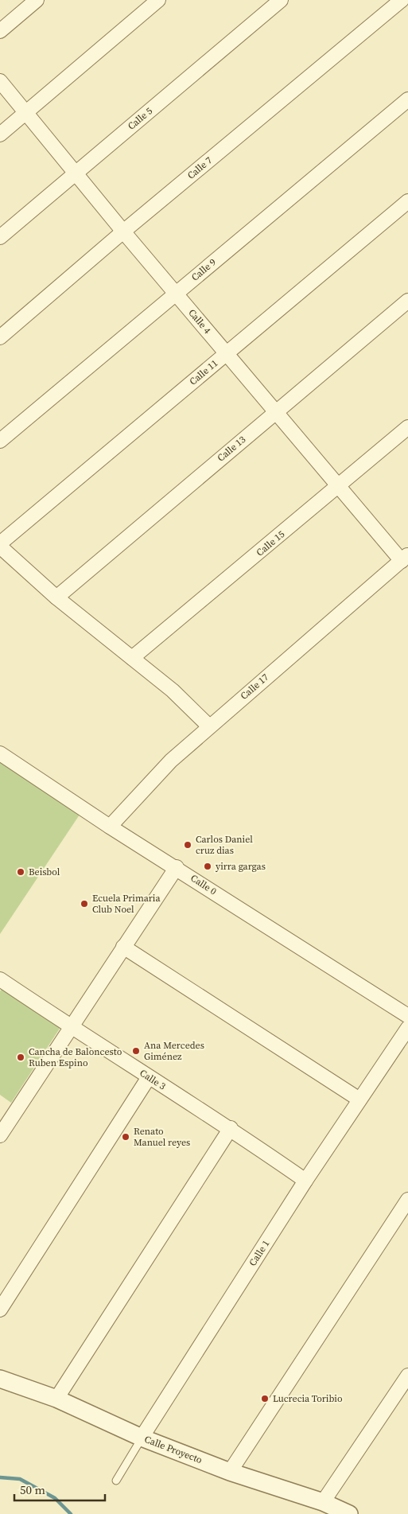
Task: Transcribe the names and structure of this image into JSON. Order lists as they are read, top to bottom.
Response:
{
  "streets": {
    "street": [
      "Calle 5",
      "Calle 7",
      "Calle 9",
      "Calle 4",
      "Calle 11",
      "Calle 13",
      "Calle 15",
      "Calle 17",
      "Calle 0",
      "Calle 3",
      "Calle 1",
      "Calle Proyecto"
    ]
  },
  "crossings": [
    ["Calle 5", "Calle 4"],
    ["Calle 7", "Calle 4"],
    ["Calle 9", "Calle 4"],
    ["Calle 4", "Calle 11"],
    ["Calle 4", "Calle 13"],
    ["Calle 4", "Calle 15"],
    ["Calle 4", "Calle 17"],
    ["Calle 17", "Calle 0"],
    ["Calle 3", "Calle 1"],
    ["Calle 1", "Calle Proyecto"]
  ],
  "places": [
    "Carlos Daniel cruz dias",
    "yirra gargas",
    "Beisbol",
    "Ecuela Primaria Club Noel",
    "Ana Mercedes Giménez",
    "Cancha de Baloncesto Ruben Espino",
    "Renato Manuel reyes",
    "Lucrecia Toribio"
  ],
  "scale_bar": "50 m"
}
